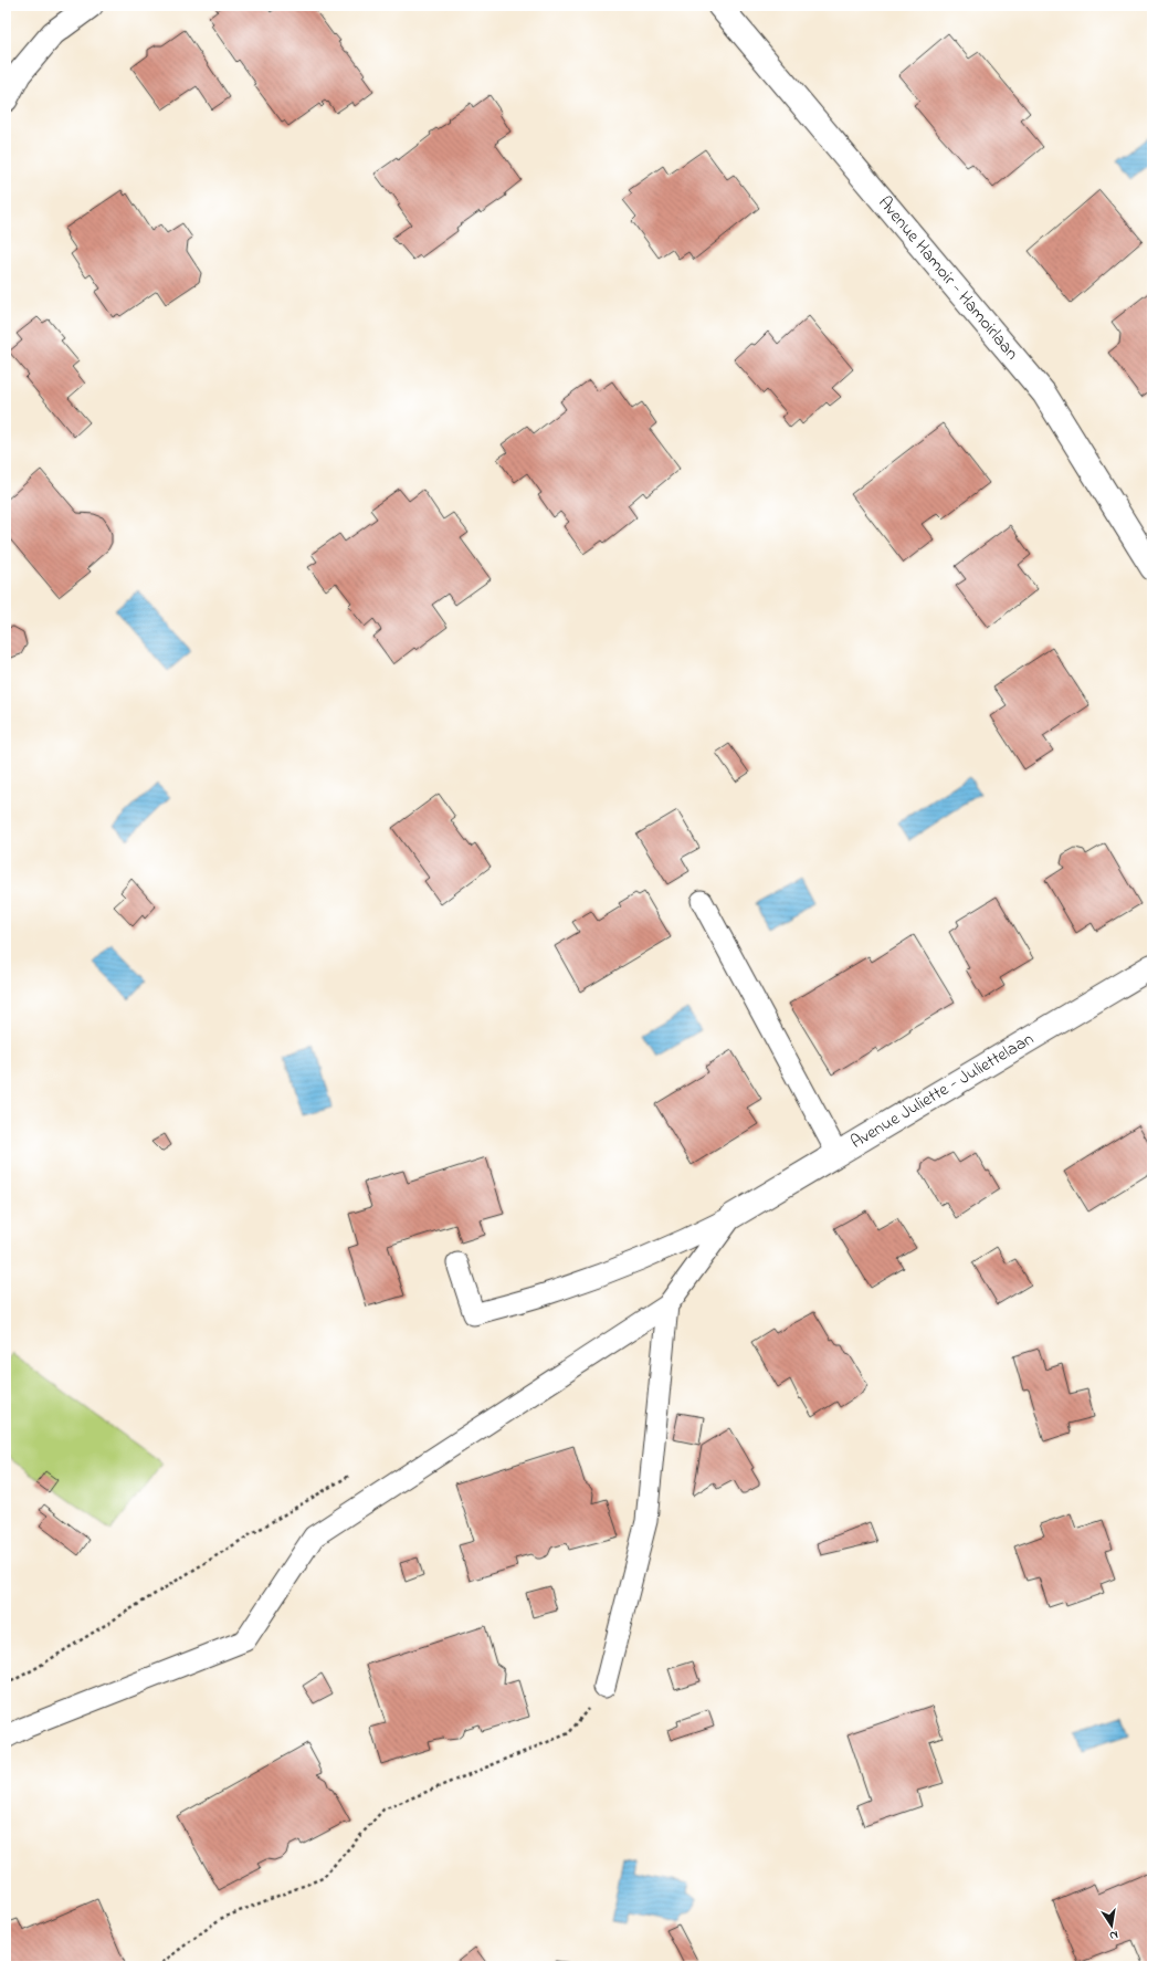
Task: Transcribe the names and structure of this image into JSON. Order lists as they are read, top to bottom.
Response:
{
  "streets": {
    "street": ["Avenue Hamoir - Hamoirlaan", "Avenue Juliette - Juliettelaan"]
  },
  "north": "bottom"
}
